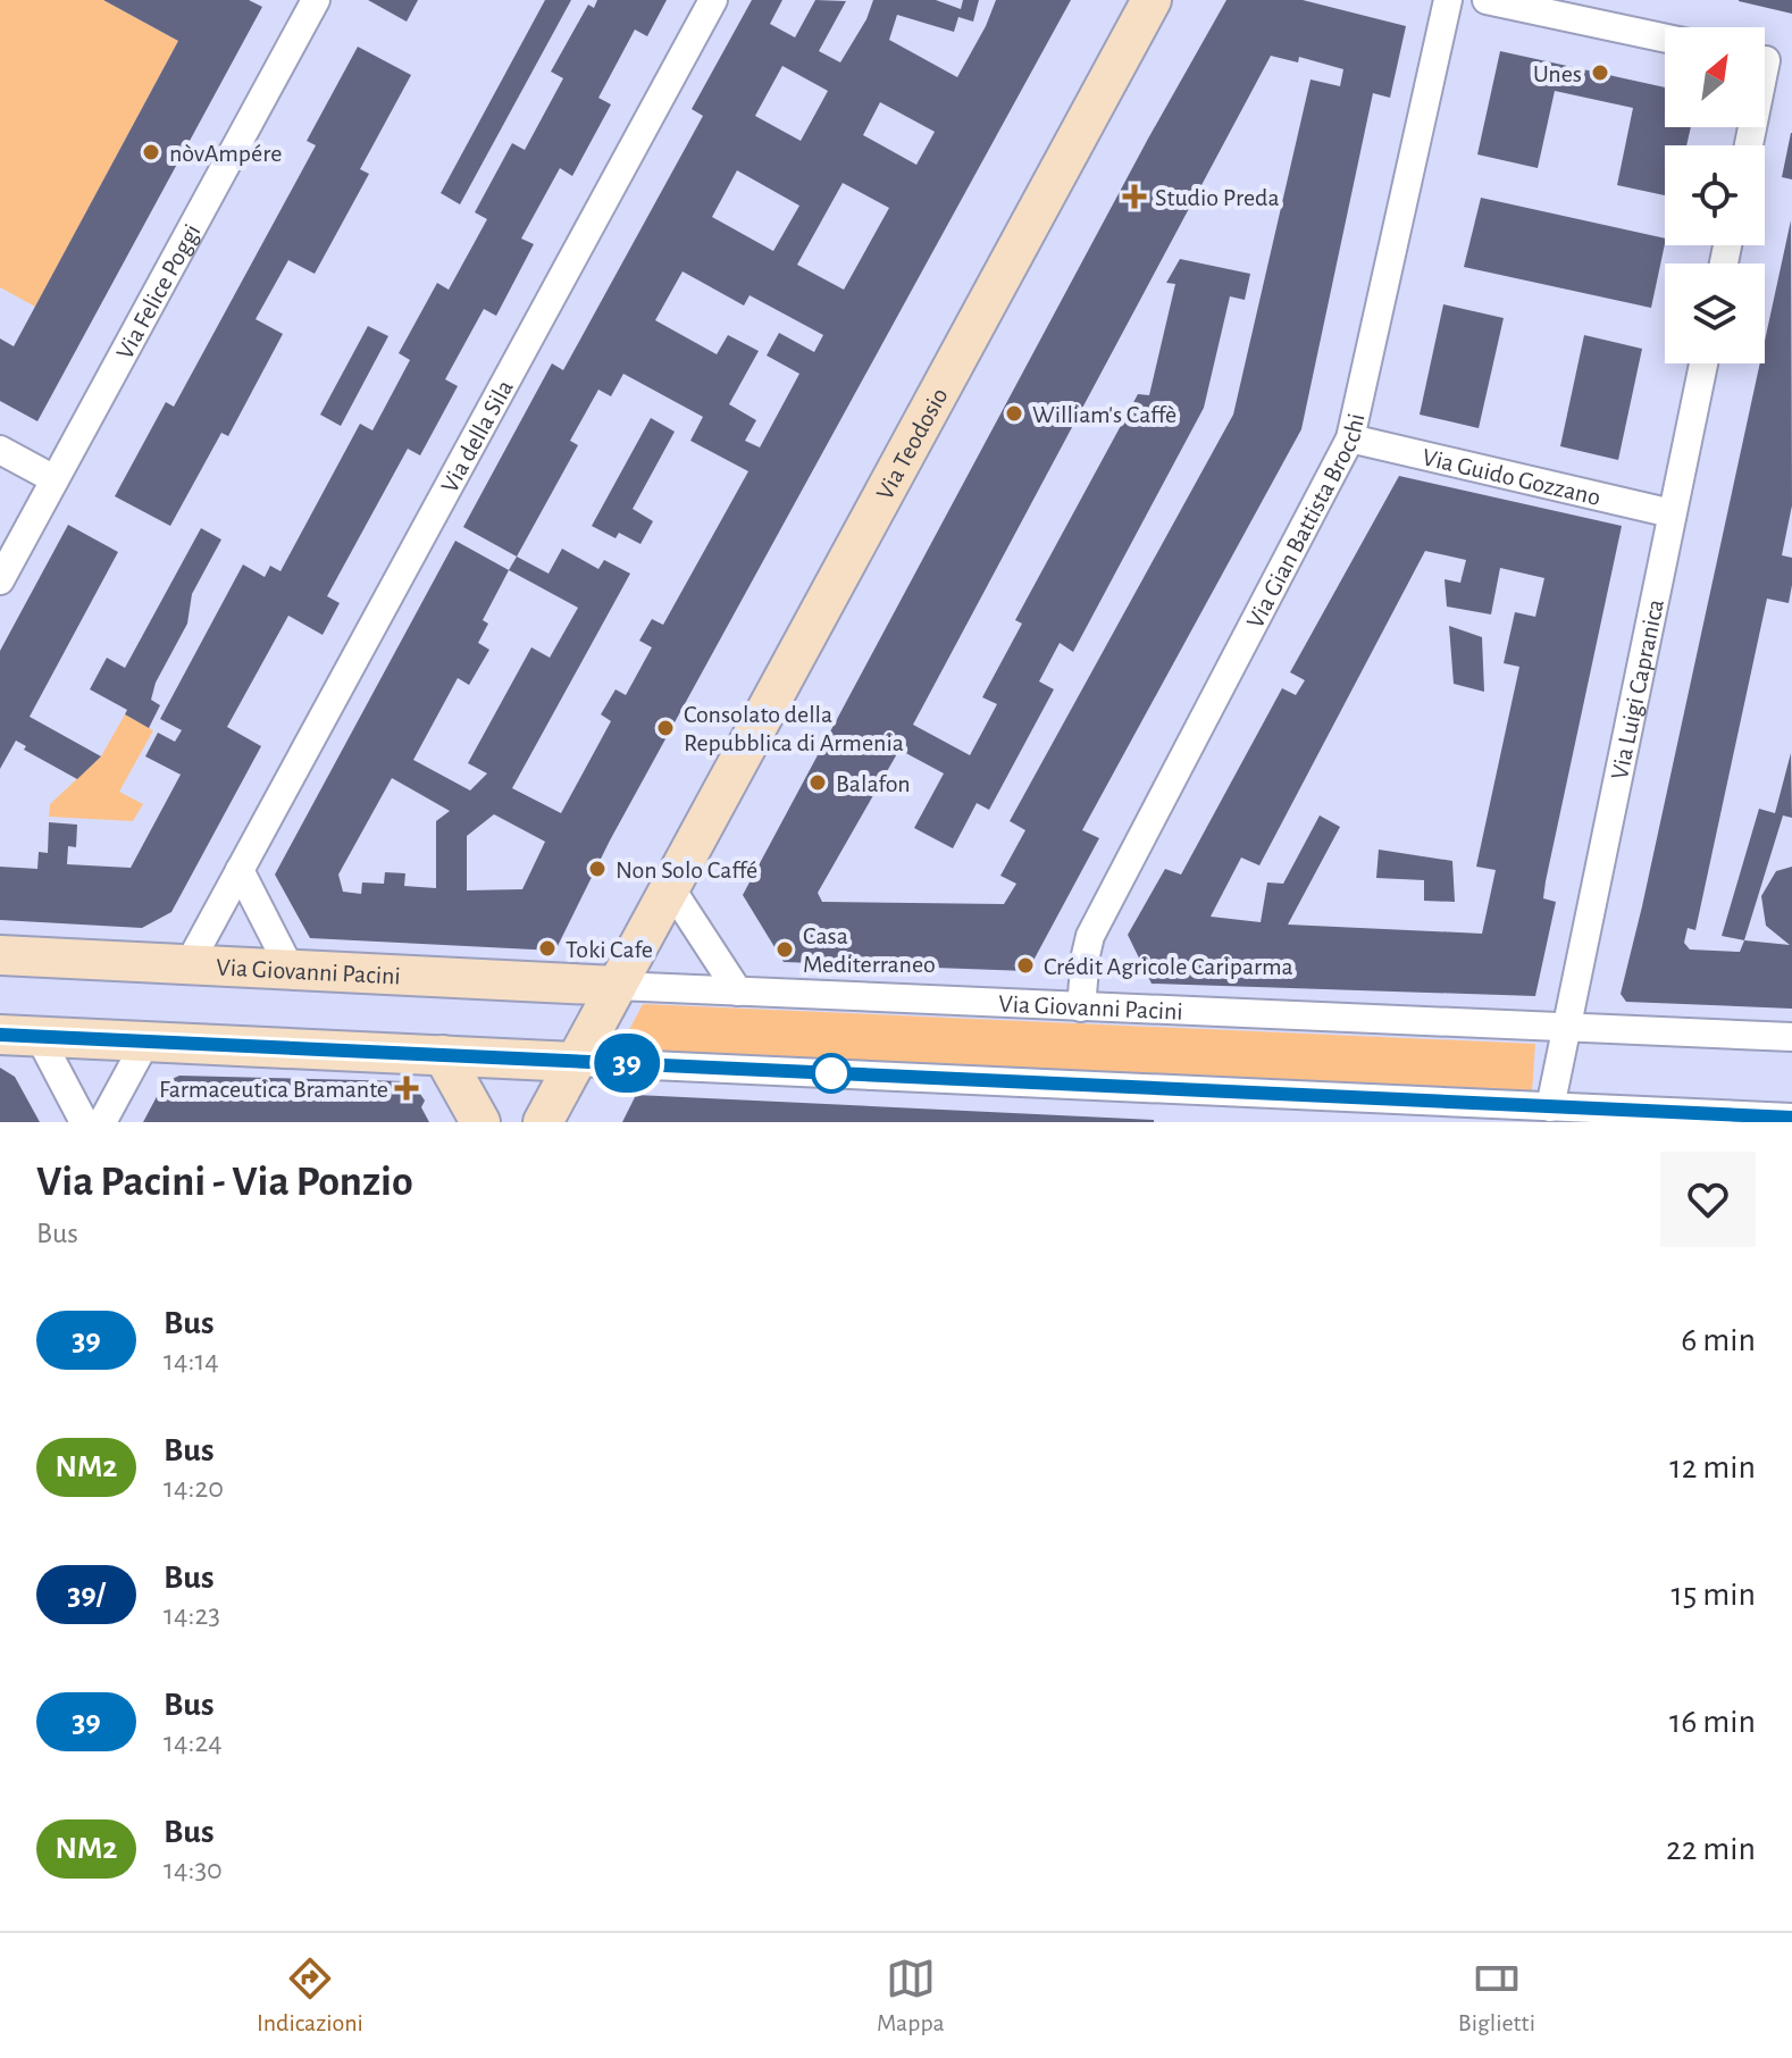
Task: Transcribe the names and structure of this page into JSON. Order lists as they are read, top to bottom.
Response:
{
  "streets": {
    "street": [
      "Via Felice Poggi",
      "Via della Sila",
      "Via Teodosio",
      "Via Guido Gozzano",
      "Via Gian Battista Brocchi",
      "Via Luigi Capranica",
      "Via Giovanni Pacini"
    ]
  },
  "crossings": [
    ["Via della Sila", "Via Giovanni Pacini"],
    ["Via Teodosio", "Via Giovanni Pacini"],
    ["Via Guido Gozzano", "Via Gian Battista Brocchi"],
    ["Via Guido Gozzano", "Via Luigi Capranica"],
    ["Via Gian Battista Brocchi", "Via Giovanni Pacini"],
    ["Via Luigi Capranica", "Via Giovanni Pacini"]
  ],
  "places": {
    "other": [
      "Unes",
      "nòvAmpére",
      "William's Caffè",
      "Consolato della Repubblica di Armenia",
      "Balafon",
      "Non Solo Caffé",
      "Toki Cafe",
      "Casa Mediterraneo",
      "Crédit Agricole Cariparma"
    ],
    "health": ["Studio Preda", "Farmaceutica Bramante"]
  },
  "lines": ["bus line 39"],
  "north": "top right",
  "page": {
    "on_map": "39",
    "heading": ["Via Pacini - Via Ponzio", "Bus"],
    "list": [
      {
        "mark": "39",
        "name": "Bus",
        "note": "14:14",
        "value": "6 min"
      },
      {
        "mark": "NM2",
        "name": "Bus",
        "note": "14:20",
        "value": "12 min"
      },
      {
        "mark": "39/",
        "name": "Bus",
        "note": "14:23",
        "value": "15 min"
      },
      {
        "mark": "39",
        "name": "Bus",
        "note": "14:24",
        "value": "16 min"
      },
      {
        "mark": "NM2",
        "name": "Bus",
        "note": "14:30",
        "value": "22 min"
      }
    ],
    "tabs": ["Indicazioni", "Mappa", "Biglietti"]
  }
}
